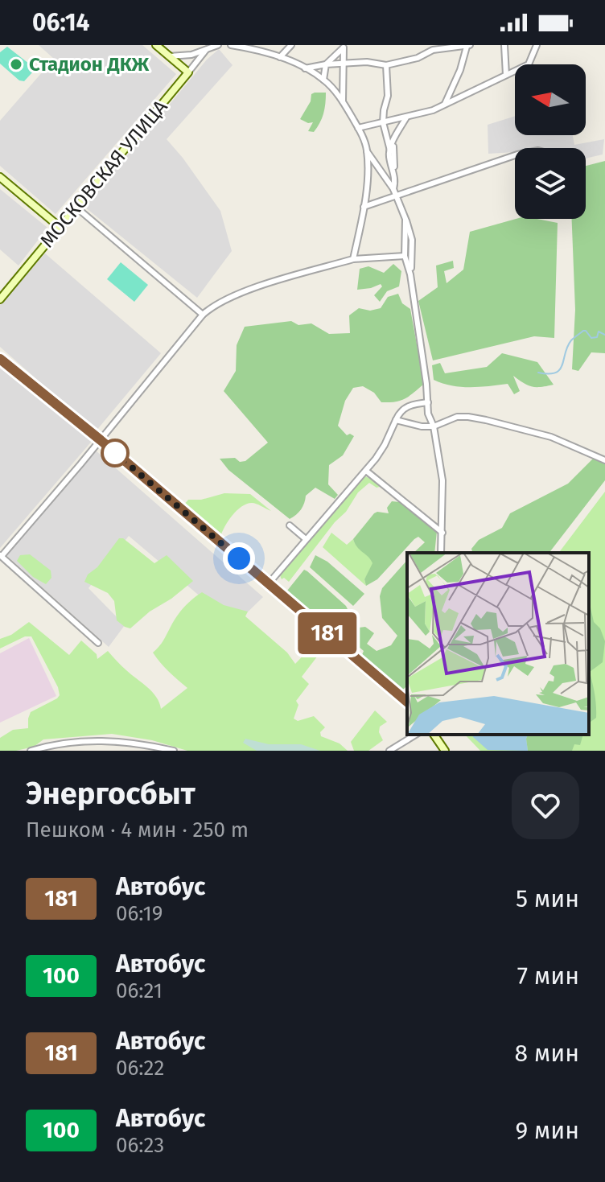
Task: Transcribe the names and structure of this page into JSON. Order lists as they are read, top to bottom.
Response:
{
  "streets": {
    "main road": ["МОСКОВСКАЯ УЛИЦА"]
  },
  "places": ["Стадион ДКЖ"],
  "lines": ["bus line 181"],
  "north": "left",
  "page": {
    "status": "06:14",
    "on_map": "181",
    "heading": ["Энергосбыт", "Пешком · 4 мин · 250 m"],
    "list": [
      {
        "mark": "181",
        "name": "Автобус",
        "note": "06:19",
        "value": "5 мин"
      },
      {
        "mark": "100",
        "name": "Автобус",
        "note": "06:21",
        "value": "7 мин"
      },
      {
        "mark": "181",
        "name": "Автобус",
        "note": "06:22",
        "value": "8 мин"
      },
      {
        "mark": "100",
        "name": "Автобус",
        "note": "06:23",
        "value": "9 мин"
      }
    ]
  }
}
